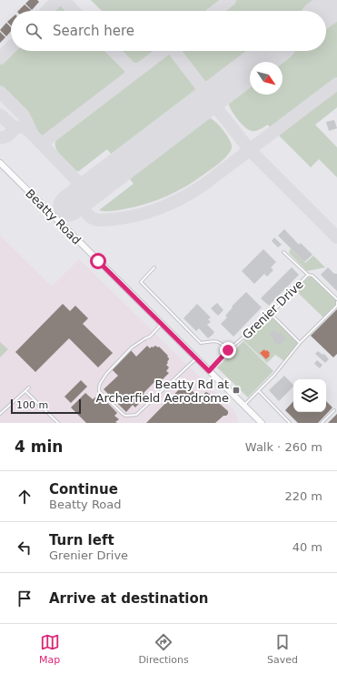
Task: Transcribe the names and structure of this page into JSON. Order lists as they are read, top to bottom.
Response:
{
  "streets": {
    "main road": ["Beatty Road"],
    "lane": ["Grenier Drive"]
  },
  "crossings": [
    ["Beatty Road", "Grenier Drive"]
  ],
  "places": {
    "transit": ["Beatty Rd at Archerfield Aerodrome"]
  },
  "scale_bar": "100 m",
  "north": "bottom right",
  "page": {
    "search": "Search here",
    "scale": "100 m",
    "heading": ["4 min", "Walk · 260 m"],
    "list": [
      ["Continue", "Beatty Road", "220 m"],
      ["Turn left", "Grenier Drive", "40 m"],
      "Arrive at destination"
    ],
    "nav": ["Map", "Directions", "Saved"]
  }
}
